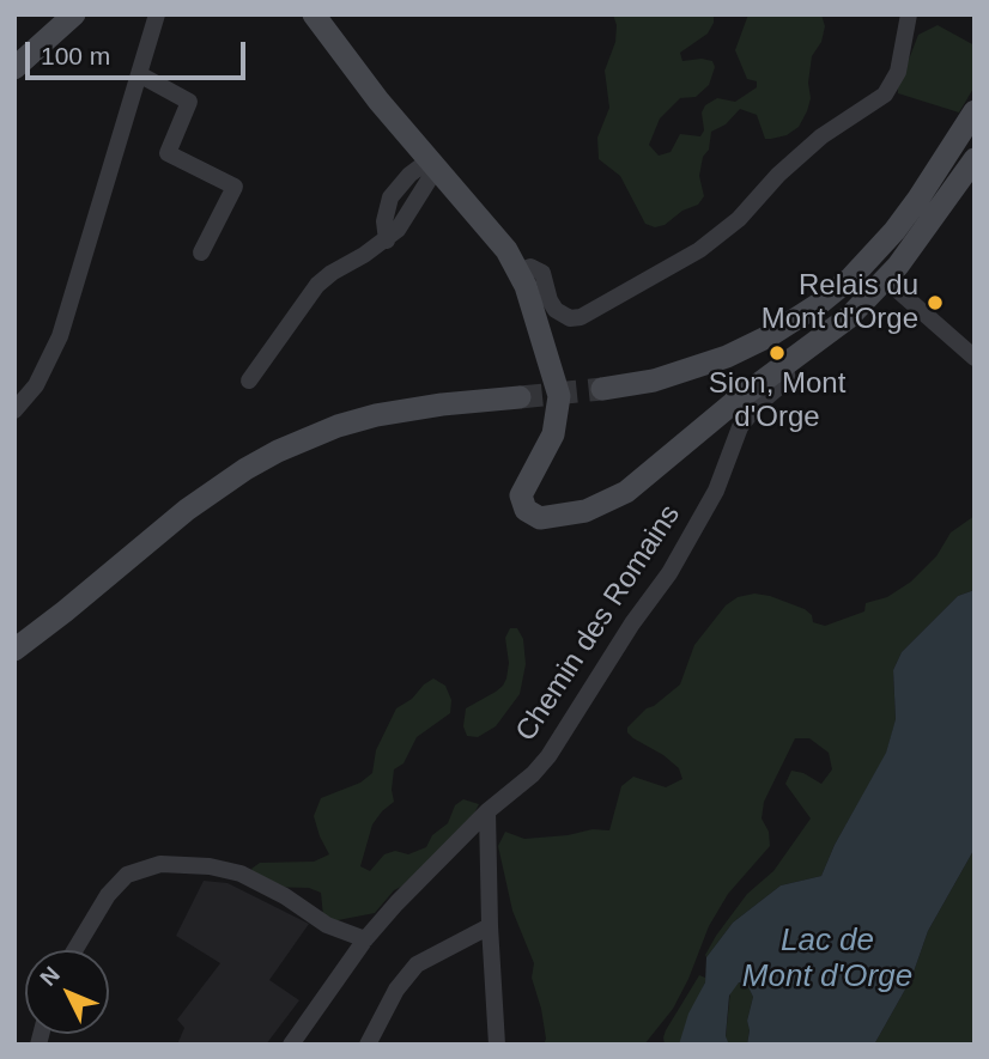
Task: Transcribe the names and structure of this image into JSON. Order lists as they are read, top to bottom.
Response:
{
  "streets": {
    "street": ["Chemin des Romains"]
  },
  "water": ["Lac de Mont d'Orge"],
  "places": ["Relais du Mont d'Orge", "Sion, Mont d'Orge"],
  "scale_bar": "100 m",
  "north": "top left"
}
